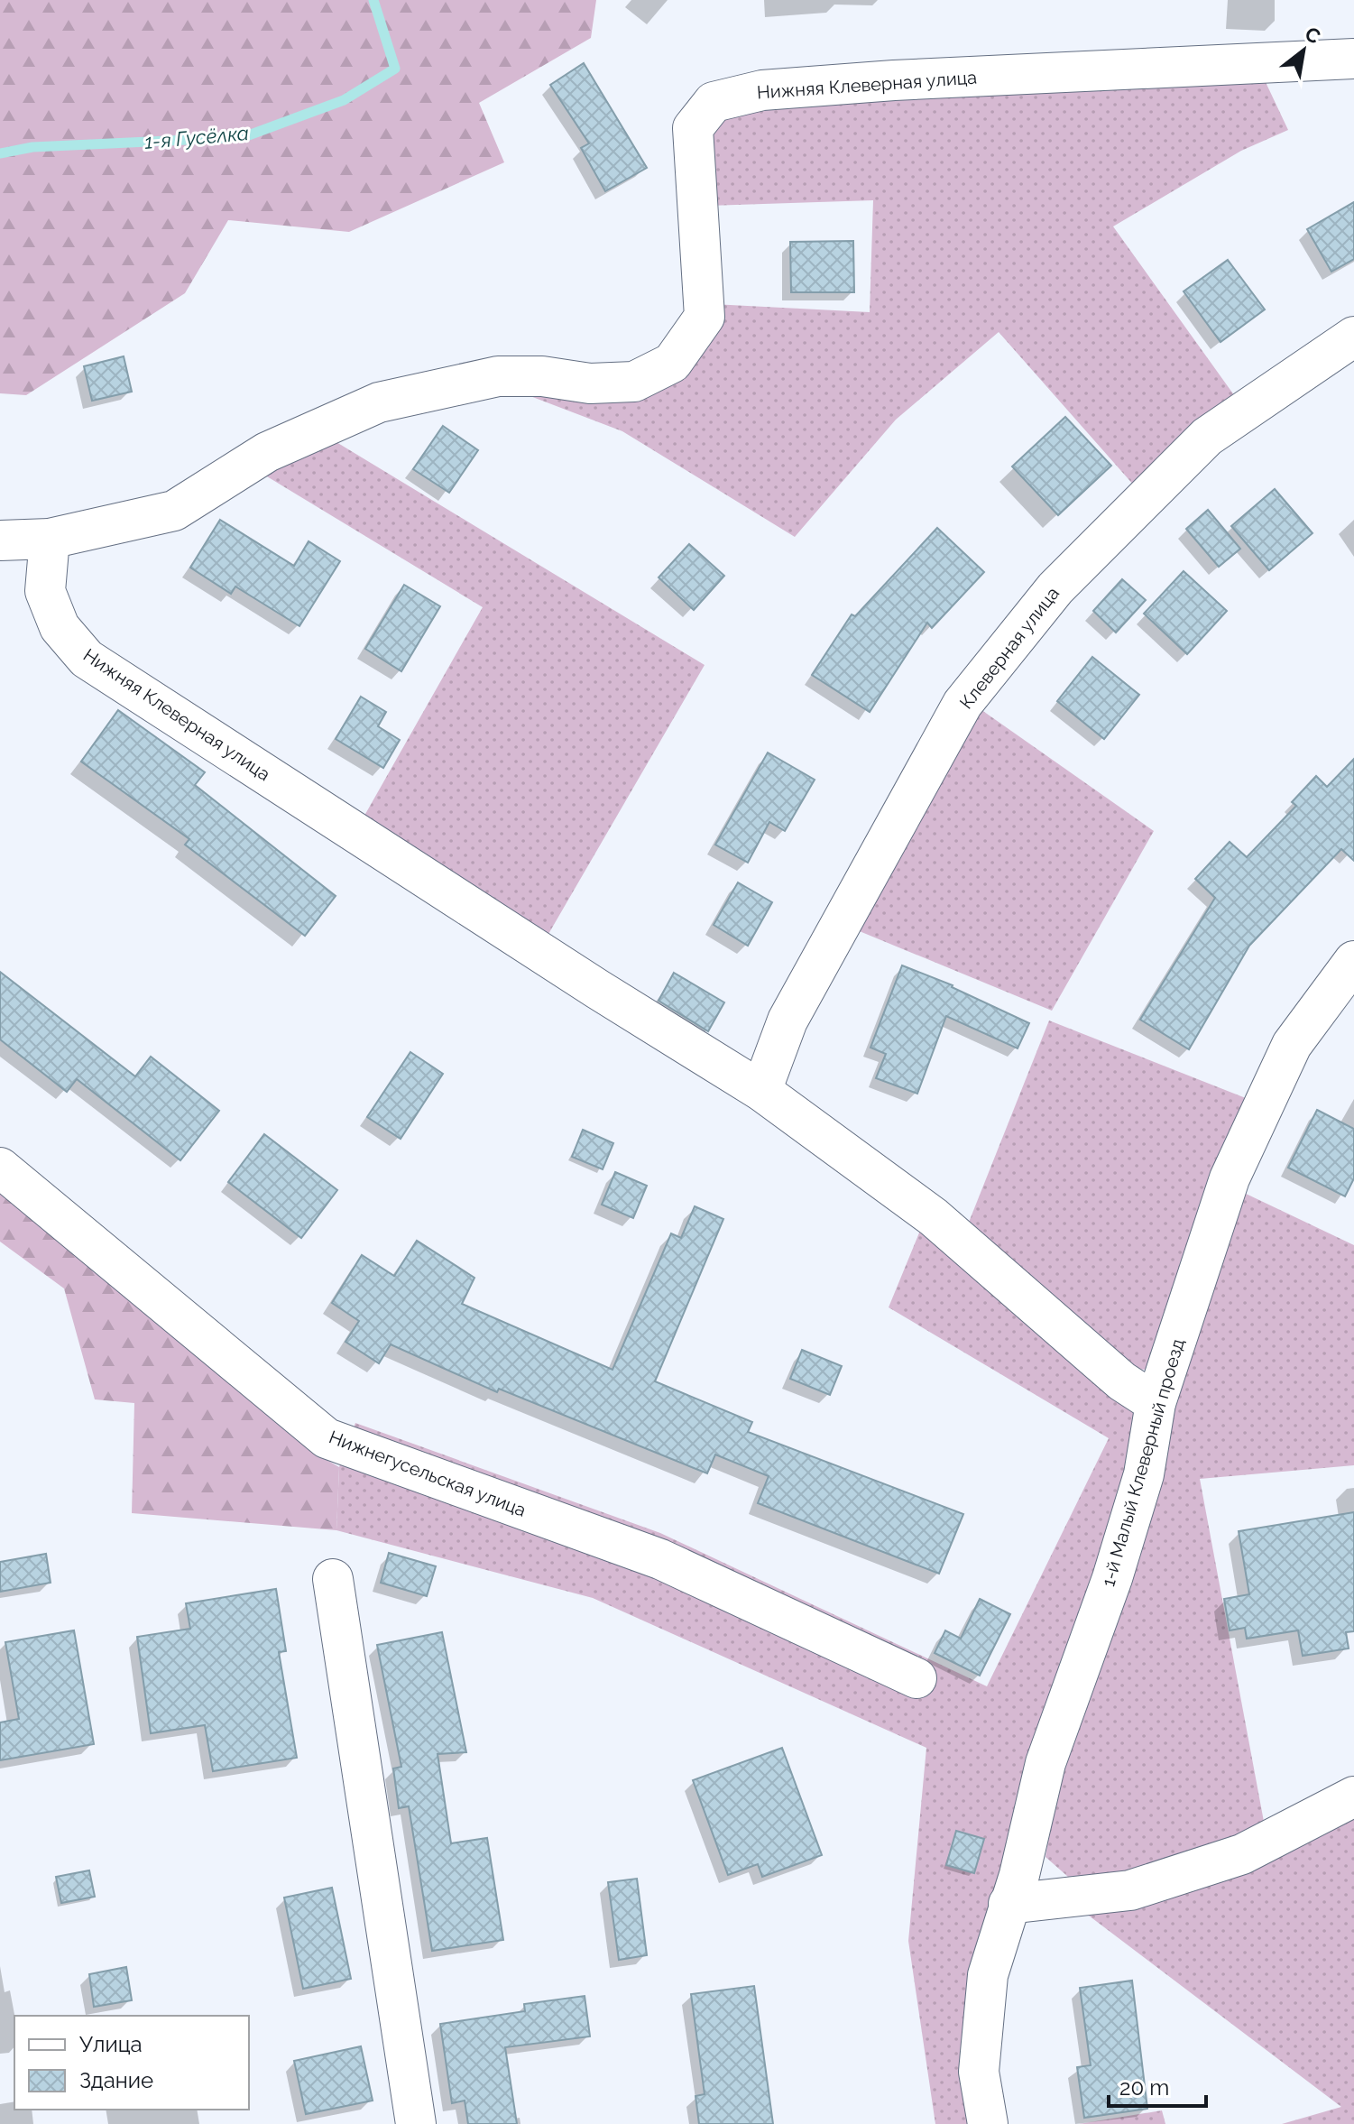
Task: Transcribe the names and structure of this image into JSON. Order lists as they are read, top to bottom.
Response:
{
  "streets": {
    "street": [
      "Нижняя Клеверная улица",
      "Клеверная улица",
      "1-й Малый Клеверный проезд",
      "Нижнегусельская улица"
    ]
  },
  "crossings": [
    ["Нижняя Клеверная улица", "Клеверная улица"],
    ["Нижняя Клеверная улица", "1-й Малый Клеверный проезд"]
  ],
  "water": ["1-я Гусёлка"],
  "legend": ["Улица", "Здание"],
  "scale_bar": "20 m",
  "north": "top right"
}
